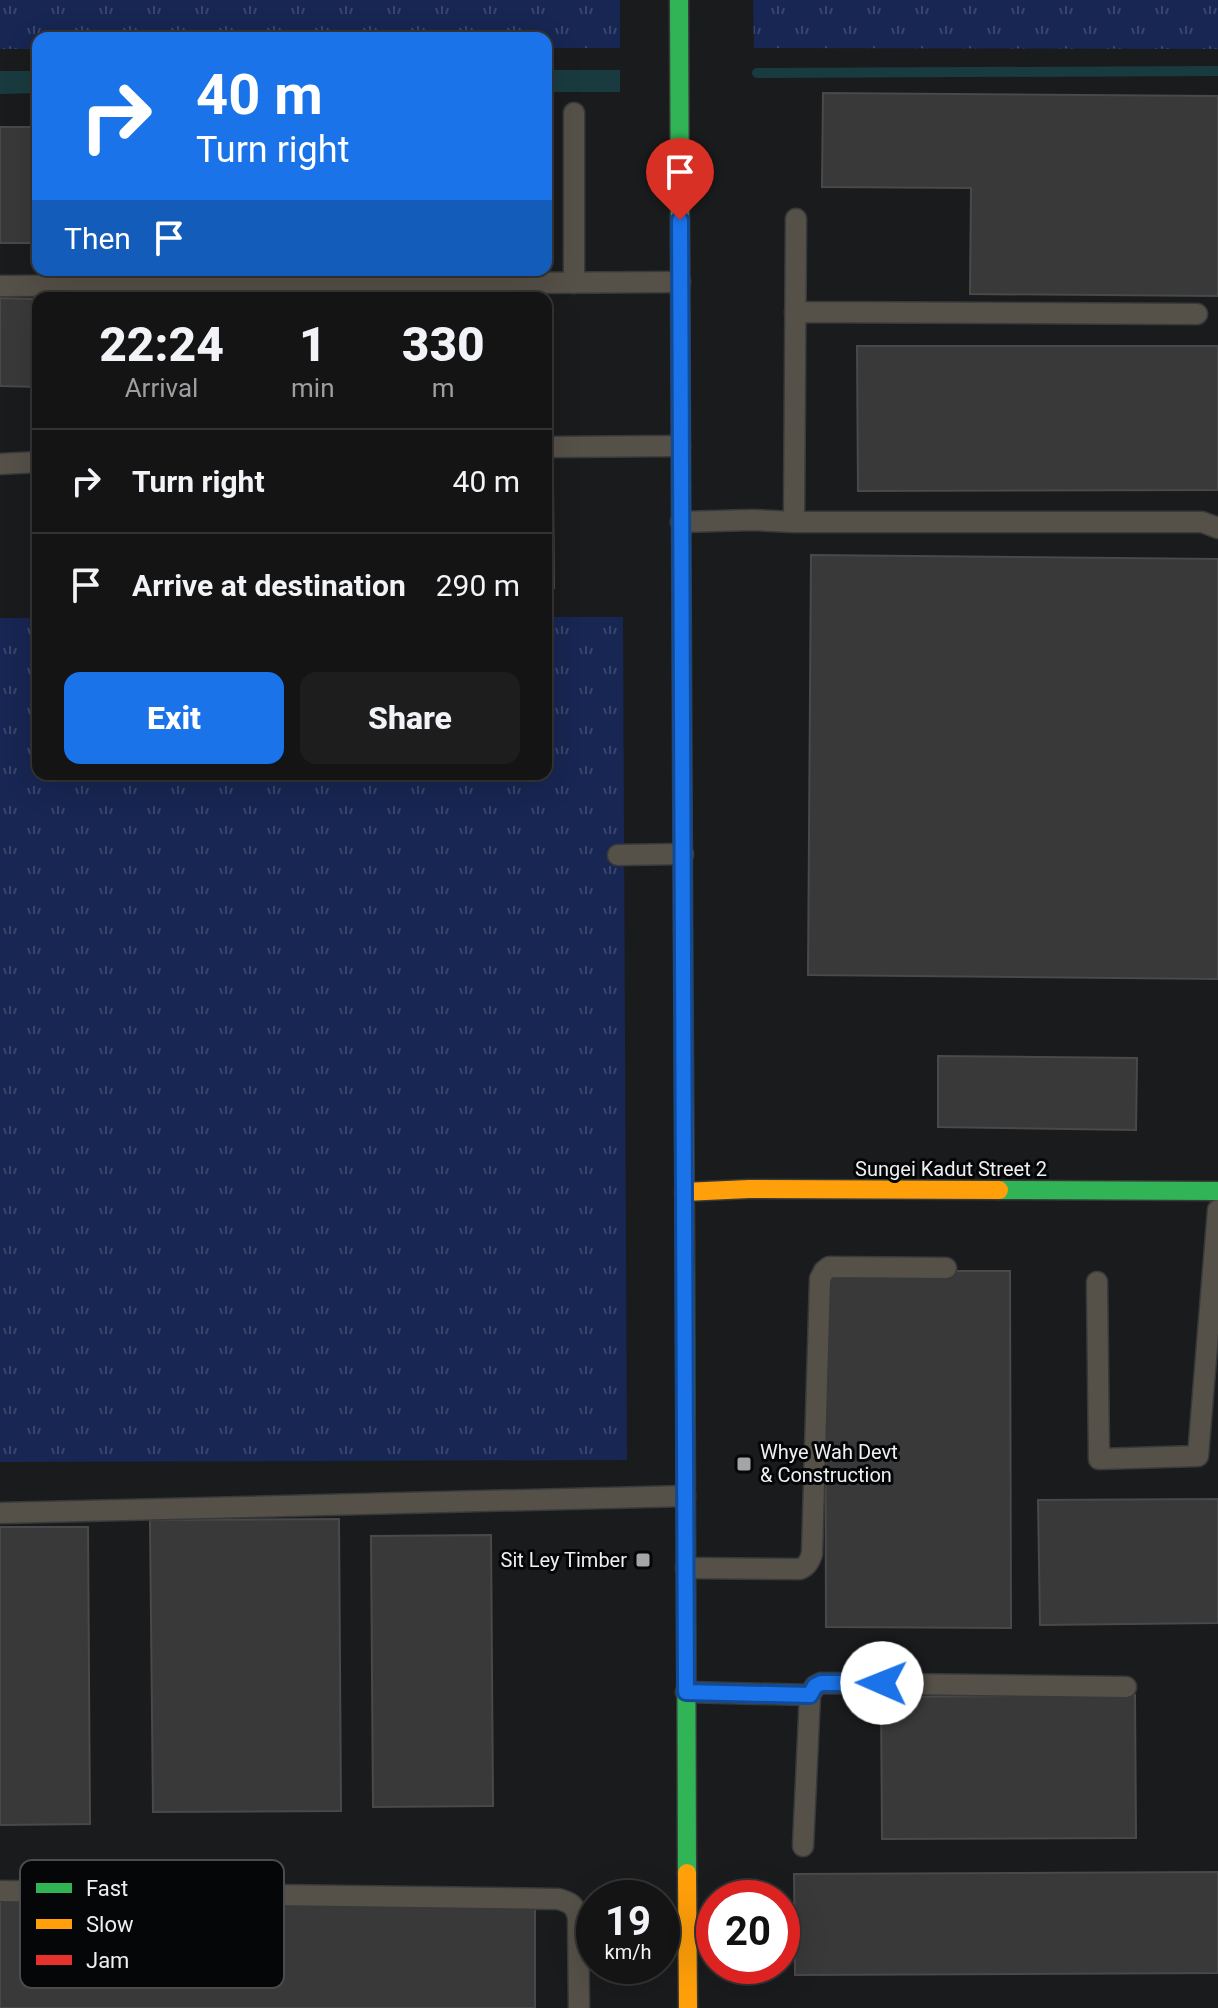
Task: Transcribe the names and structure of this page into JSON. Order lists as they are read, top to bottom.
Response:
{
  "streets": {
    "street": ["Sungei Kadut Street 2"]
  },
  "places": {
    "transit": ["Whye Wah Devt & Construction", "Sit Ley Timber"]
  },
  "legend": ["Fast", "Slow", "Jam"],
  "page": {
    "turn": ["40 m", "Turn right"],
    "then": "Then",
    "eta": [
      "22:24",
      "Arrival",
      "1",
      "min",
      "330",
      "m"
    ],
    "list": [
      {
        "name": "Turn right",
        "value": "40 m"
      },
      {
        "name": "Arrive at destination",
        "value": "290 m"
      }
    ],
    "buttons": ["Exit", "Share"],
    "speed": "19 km/h",
    "limit": "20"
  }
}
